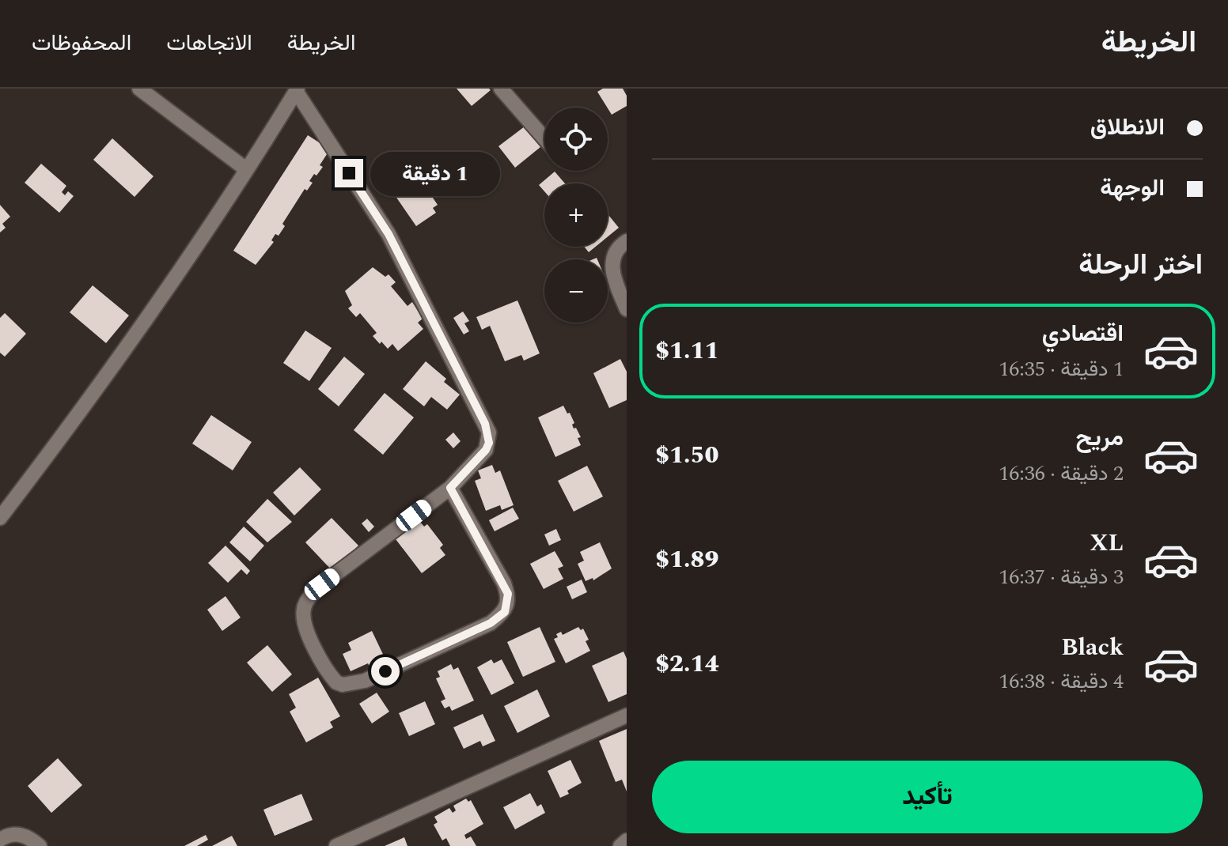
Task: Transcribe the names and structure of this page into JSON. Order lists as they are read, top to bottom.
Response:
{
  "page": {
    "header": "الخريطة",
    "nav": ["الخريطة", "الاتجاهات", "المحفوظات"],
    "banner": ["الانطلاق", "الوجهة"],
    "map_buttons": ["+", "−"],
    "bubble": "1 دقيقة",
    "heading": "اختر الرحلة",
    "list": [
      {
        "name": "اقتصادي",
        "note": "1 دقيقة · 16:35",
        "value": "$1.11"
      },
      {
        "name": "مريح",
        "note": "2 دقيقة · 16:36",
        "value": "$1.50"
      },
      {
        "name": "XL",
        "note": "3 دقيقة · 16:37",
        "value": "$1.89"
      },
      {
        "name": "Black",
        "note": "4 دقيقة · 16:38",
        "value": "$2.14"
      }
    ],
    "buttons": "تأكيد"
  }
}
